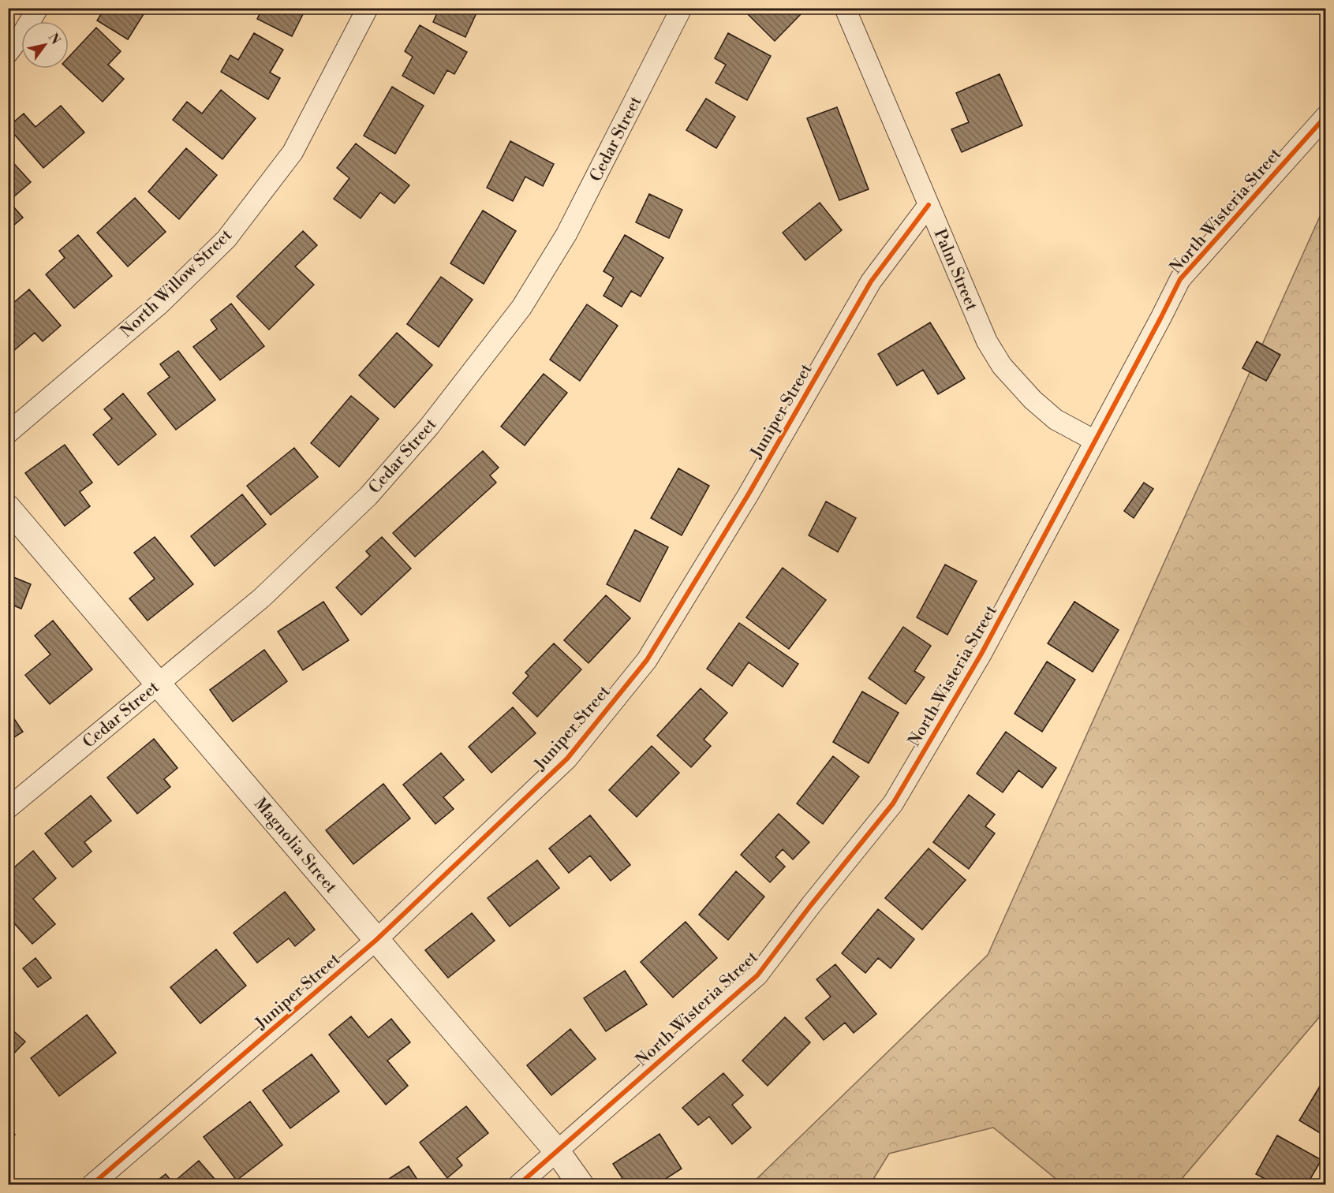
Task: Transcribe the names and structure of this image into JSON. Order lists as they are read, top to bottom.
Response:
{
  "streets": {
    "street": [
      "Cedar Street",
      "North Wisteria Street",
      "Palm Street",
      "North Willow Street",
      "Juniper Street",
      "Magnolia Street"
    ]
  },
  "crossings": [
    ["Cedar Street", "Magnolia Street"],
    ["North Wisteria Street", "Palm Street"],
    ["North Wisteria Street", "Magnolia Street"],
    ["Palm Street", "Juniper Street"],
    ["Juniper Street", "Magnolia Street"]
  ],
  "north": "top right"
}
